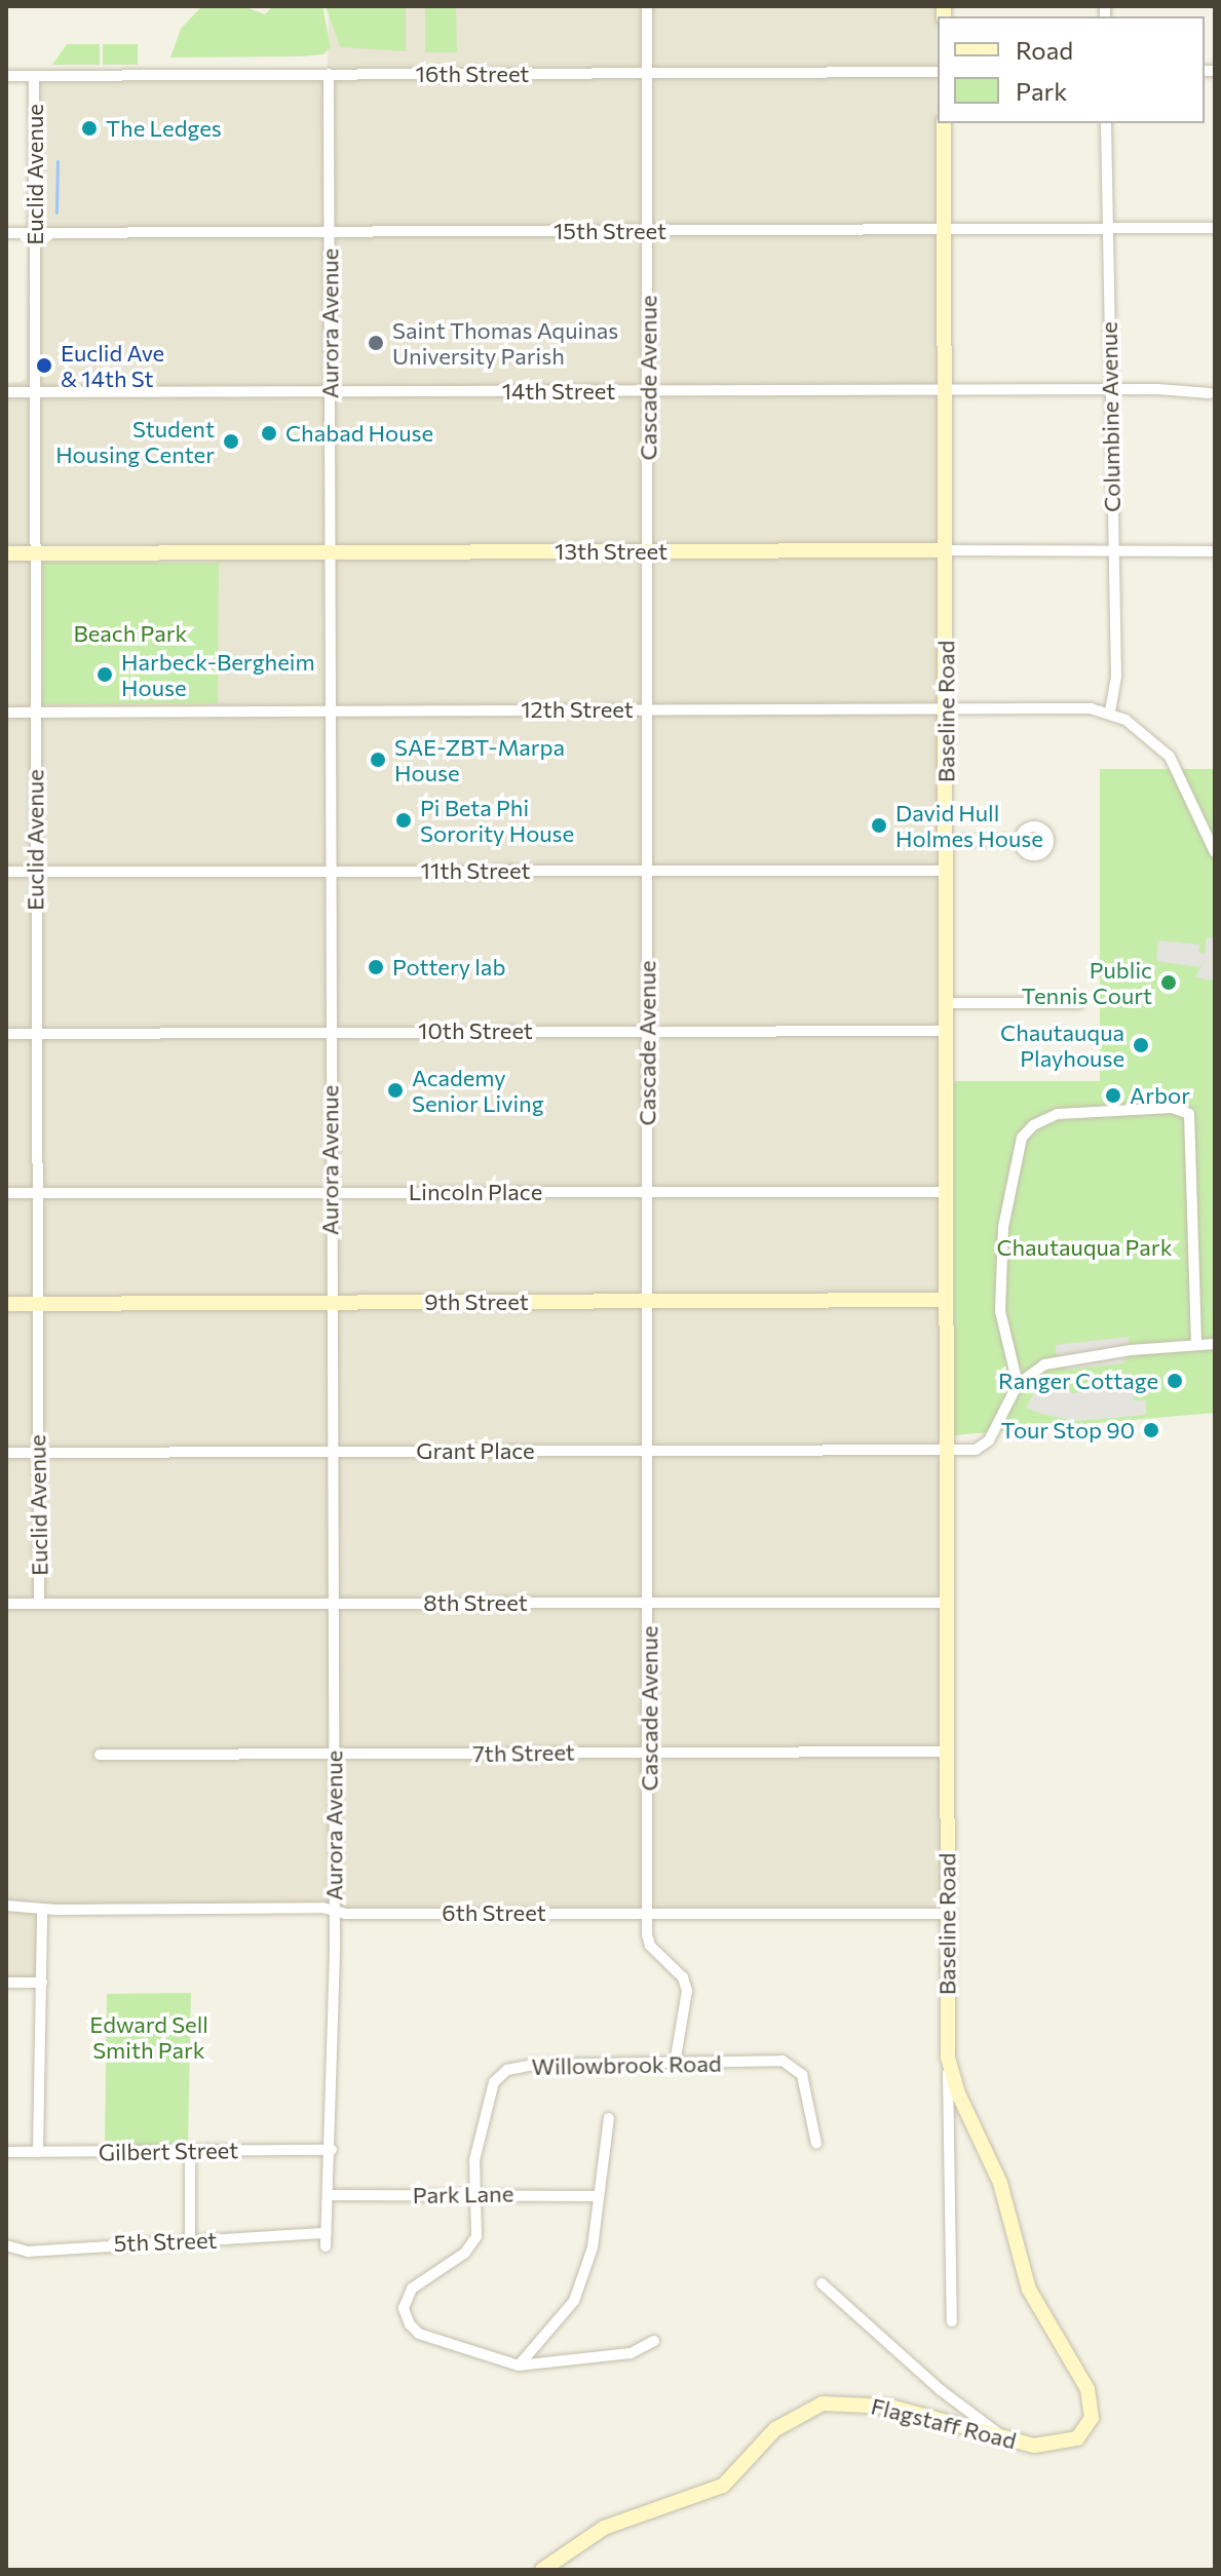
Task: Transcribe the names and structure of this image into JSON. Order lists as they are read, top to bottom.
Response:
{
  "streets": {
    "street": [
      "16th Street",
      "Euclid Avenue",
      "15th Street",
      "Aurora Avenue",
      "Cascade Avenue",
      "14th Street",
      "Columbine Avenue",
      "13th Street",
      "12th Street",
      "Baseline Road",
      "11th Street",
      "10th Street",
      "Lincoln Place",
      "9th Street",
      "Grant Place",
      "8th Street",
      "7th Street",
      "6th Street",
      "Willowbrook Road",
      "Gilbert Street",
      "Park Lane",
      "5th Street",
      "Flagstaff Road"
    ]
  },
  "crossings": [
    ["16th Street", "Euclid Avenue"],
    ["16th Street", "Aurora Avenue"],
    ["16th Street", "Cascade Avenue"],
    ["Euclid Avenue", "15th Street"],
    ["Euclid Avenue", "14th Street"],
    ["Euclid Avenue", "13th Street"],
    ["Euclid Avenue", "12th Street"],
    ["Euclid Avenue", "11th Street"],
    ["Euclid Avenue", "10th Street"],
    ["Euclid Avenue", "Lincoln Place"],
    ["Euclid Avenue", "9th Street"],
    ["Euclid Avenue", "Grant Place"],
    ["Euclid Avenue", "8th Street"],
    ["15th Street", "Aurora Avenue"],
    ["15th Street", "Cascade Avenue"],
    ["15th Street", "Columbine Avenue"],
    ["15th Street", "Baseline Road"],
    ["Aurora Avenue", "14th Street"],
    ["Aurora Avenue", "13th Street"],
    ["Aurora Avenue", "12th Street"],
    ["Aurora Avenue", "11th Street"],
    ["Aurora Avenue", "10th Street"],
    ["Aurora Avenue", "Lincoln Place"],
    ["Aurora Avenue", "9th Street"],
    ["Aurora Avenue", "Grant Place"],
    ["Aurora Avenue", "8th Street"],
    ["Aurora Avenue", "7th Street"],
    ["Aurora Avenue", "6th Street"],
    ["Aurora Avenue", "Gilbert Street"],
    ["Aurora Avenue", "Park Lane"],
    ["Aurora Avenue", "5th Street"],
    ["Cascade Avenue", "14th Street"],
    ["Cascade Avenue", "13th Street"],
    ["Cascade Avenue", "12th Street"],
    ["Cascade Avenue", "11th Street"],
    ["Cascade Avenue", "10th Street"],
    ["Cascade Avenue", "Lincoln Place"],
    ["Cascade Avenue", "9th Street"],
    ["Cascade Avenue", "Grant Place"],
    ["Cascade Avenue", "8th Street"],
    ["Cascade Avenue", "7th Street"],
    ["Cascade Avenue", "6th Street"],
    ["Cascade Avenue", "Willowbrook Road"],
    ["14th Street", "Columbine Avenue"],
    ["14th Street", "Baseline Road"],
    ["Columbine Avenue", "13th Street"],
    ["Columbine Avenue", "12th Street"],
    ["13th Street", "Baseline Road"],
    ["12th Street", "Baseline Road"],
    ["Baseline Road", "11th Street"],
    ["Baseline Road", "10th Street"],
    ["Baseline Road", "Lincoln Place"],
    ["Baseline Road", "9th Street"],
    ["Baseline Road", "Grant Place"],
    ["Baseline Road", "8th Street"],
    ["Baseline Road", "7th Street"],
    ["Baseline Road", "6th Street"],
    ["Baseline Road", "Flagstaff Road"],
    ["Willowbrook Road", "Park Lane"]
  ],
  "parks": ["Beach Park", "Chautauqua Park", "Edward Sell Smith Park"],
  "places": [
    "The Ledges",
    "Saint Thomas Aquinas University Parish",
    "Euclid Ave & 14th St",
    "Chabad House",
    "Student Housing Center",
    "Harbeck-Bergheim House",
    "SAE-ZBT-Marpa House",
    "Pi Beta Phi Sorority House",
    "David Hull Holmes House",
    "Pottery lab",
    "Public Tennis Court",
    "Chautauqua Playhouse",
    "Academy Senior Living",
    "Arbor",
    "Ranger Cottage",
    "Tour Stop 90"
  ],
  "legend": ["Road", "Park"]
}
